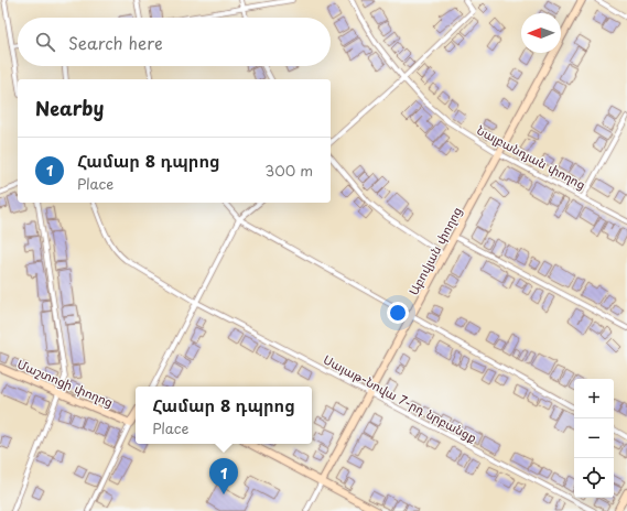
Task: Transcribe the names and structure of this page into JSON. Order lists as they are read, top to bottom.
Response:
{
  "streets": {
    "main road": ["Աբովյան փողոց", "Մաշտոցի փողոց"],
    "street": ["Նալբանդյան փողոց", "Սայաթ-Նովա 7-րդ նրբանցք"]
  },
  "crossings": [
    ["Նալբանդյան փողոց", "Աբովյան փողոց"],
    ["Աբովյան փողոց", "Սայաթ-Նովա 7-րդ նրբանցք"]
  ],
  "north": "left",
  "page": {
    "search": "Search here",
    "heading": "Nearby",
    "list": [
      {
        "mark": "1",
        "name": "Համար 8 դպրոց",
        "note": "Place",
        "value": "300 m"
      }
    ],
    "map_buttons": ["+", "−"],
    "popup": ["Համար 8 դպրոց", "Place"],
    "pins": "1"
  }
}
